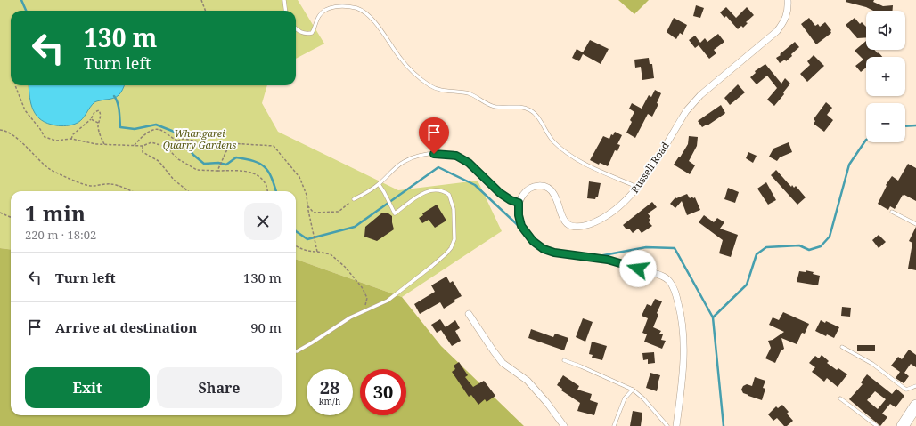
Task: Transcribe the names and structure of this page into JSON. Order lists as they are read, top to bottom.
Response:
{
  "streets": {
    "street": ["Russell Road"]
  },
  "parks": ["Whangarei Quarry Gardens"],
  "page": {
    "map_buttons": ["+", "−"],
    "turn": ["130 m", "Turn left"],
    "heading": ["1 min", "220 m · 18:02"],
    "list": [
      {
        "name": "Turn left",
        "value": "130 m"
      },
      {
        "name": "Arrive at destination",
        "value": "90 m"
      }
    ],
    "buttons": ["Exit", "Share"],
    "speed": "28 km/h",
    "limit": "30"
  }
}
